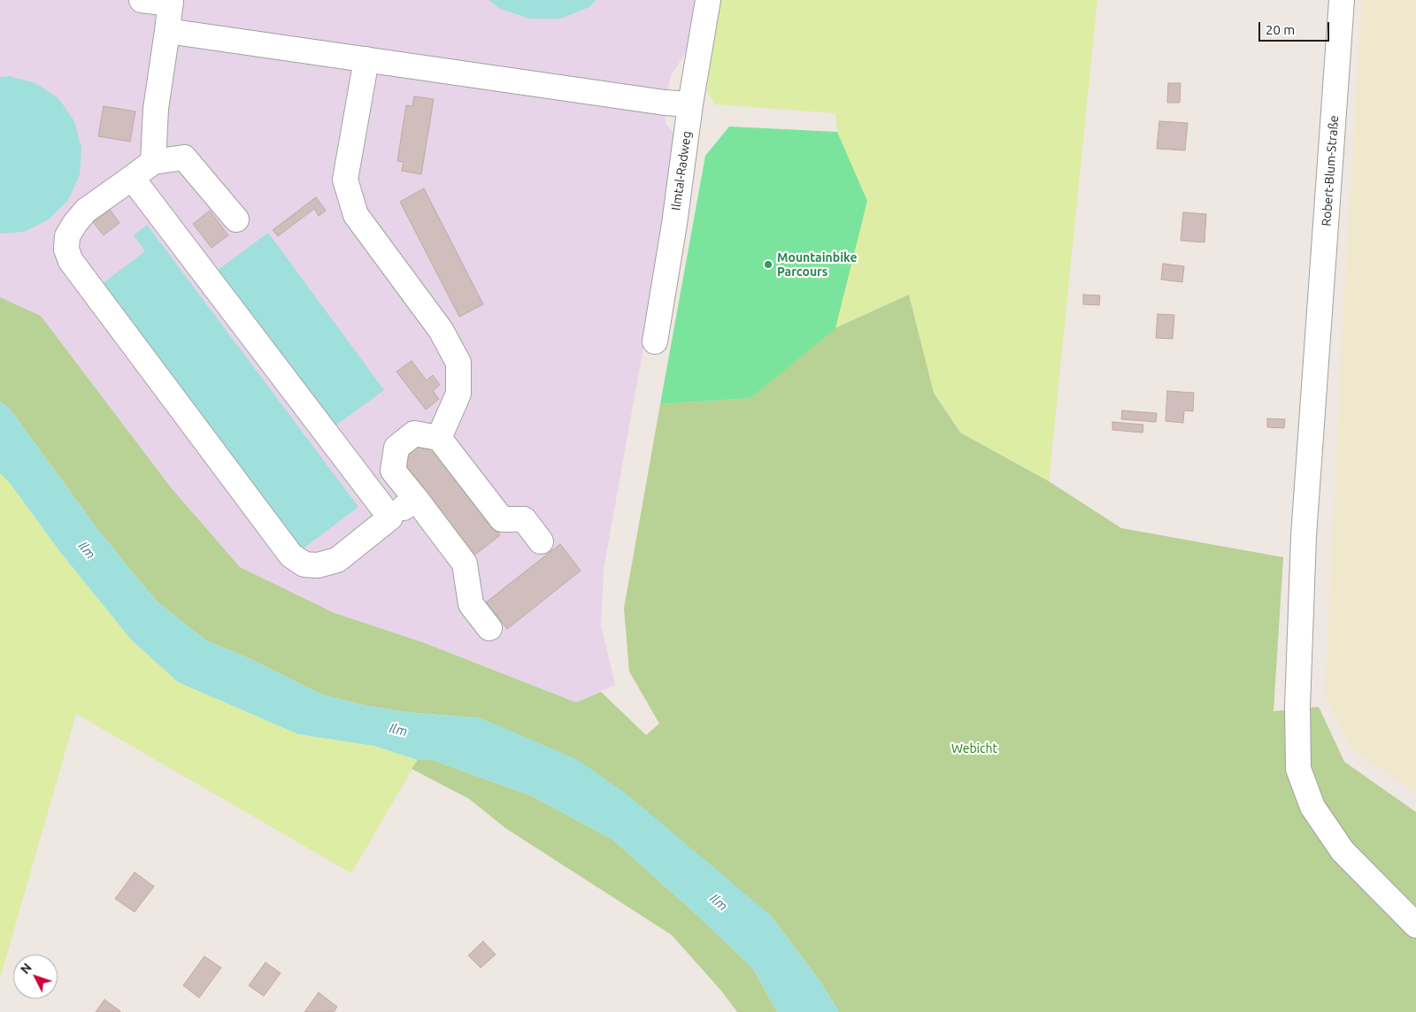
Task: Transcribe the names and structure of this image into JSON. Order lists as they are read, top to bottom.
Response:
{
  "streets": {
    "street": ["Ilmtal-Radweg", "Robert-Blum-Straße"]
  },
  "water": ["Ilm"],
  "parks": ["Webicht"],
  "places": ["Mountainbike Parcours"],
  "scale_bar": "20 m",
  "north": "top left"
}
